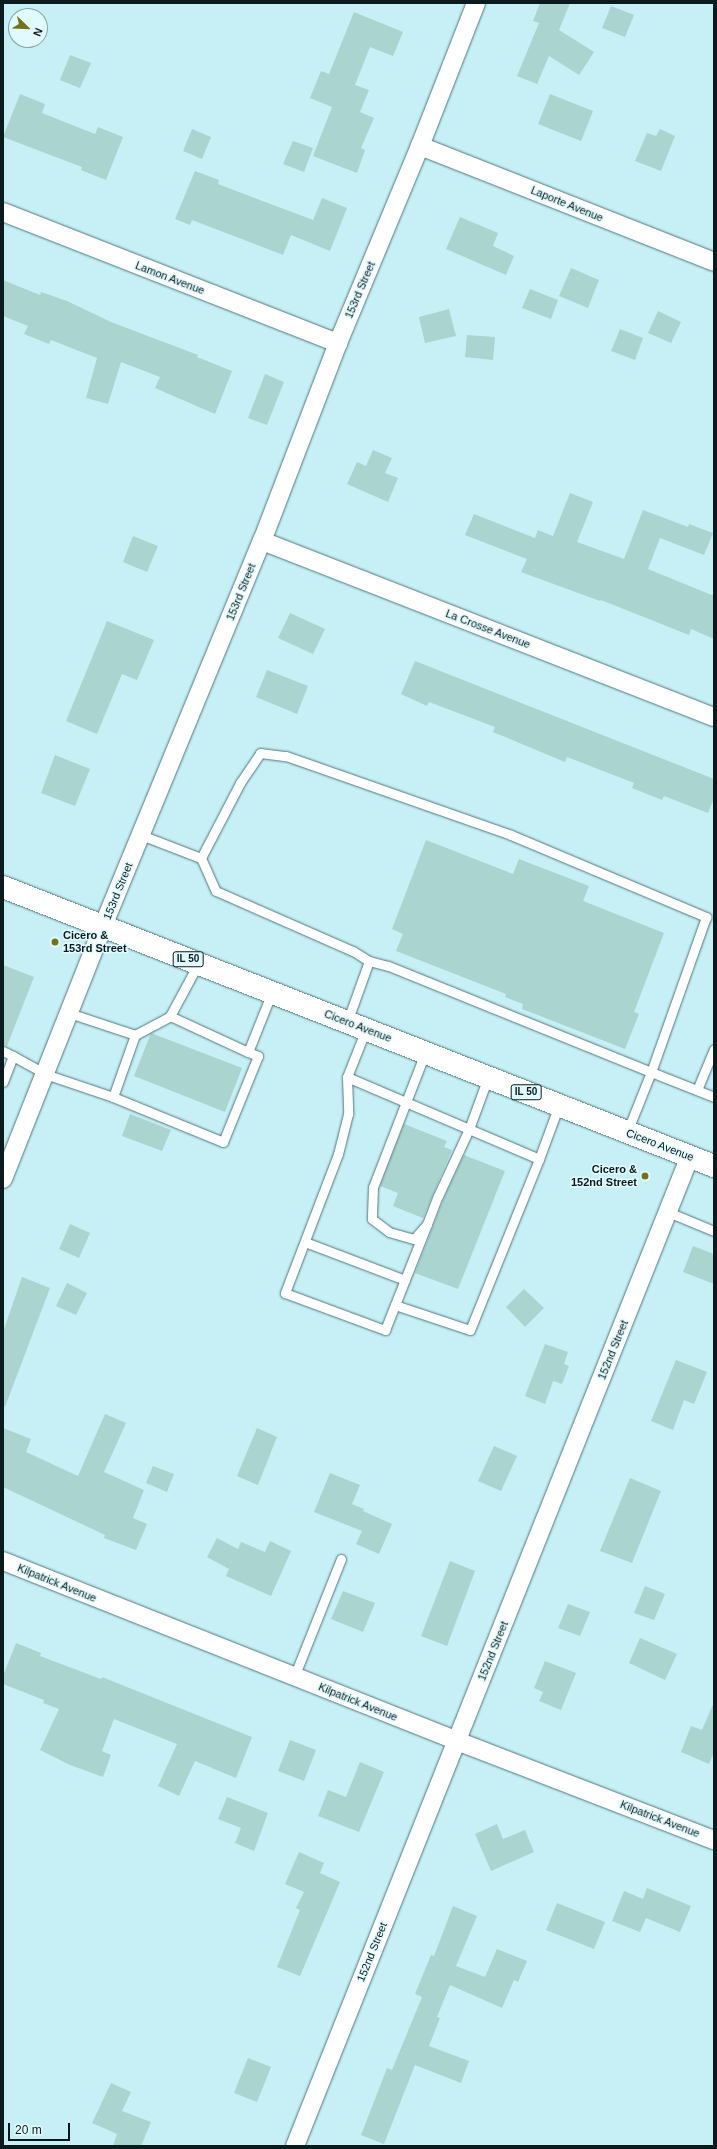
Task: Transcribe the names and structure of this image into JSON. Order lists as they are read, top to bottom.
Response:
{
  "streets": {
    "main road": ["IL 50", "Cicero Avenue"],
    "street": [
      "Laporte Avenue",
      "Lamon Avenue",
      "153rd Street",
      "La Crosse Avenue",
      "152nd Street",
      "Kilpatrick Avenue"
    ]
  },
  "crossings": [
    ["Laporte Avenue", "153rd Street"],
    ["Lamon Avenue", "153rd Street"],
    ["153rd Street", "La Crosse Avenue"],
    ["153rd Street", "Cicero Avenue"],
    ["Cicero Avenue", "152nd Street"],
    ["152nd Street", "Kilpatrick Avenue"]
  ],
  "places": ["Cicero & 153rd Street", "Cicero & 152nd Street"],
  "scale_bar": "20 m",
  "north": "bottom right"
}
